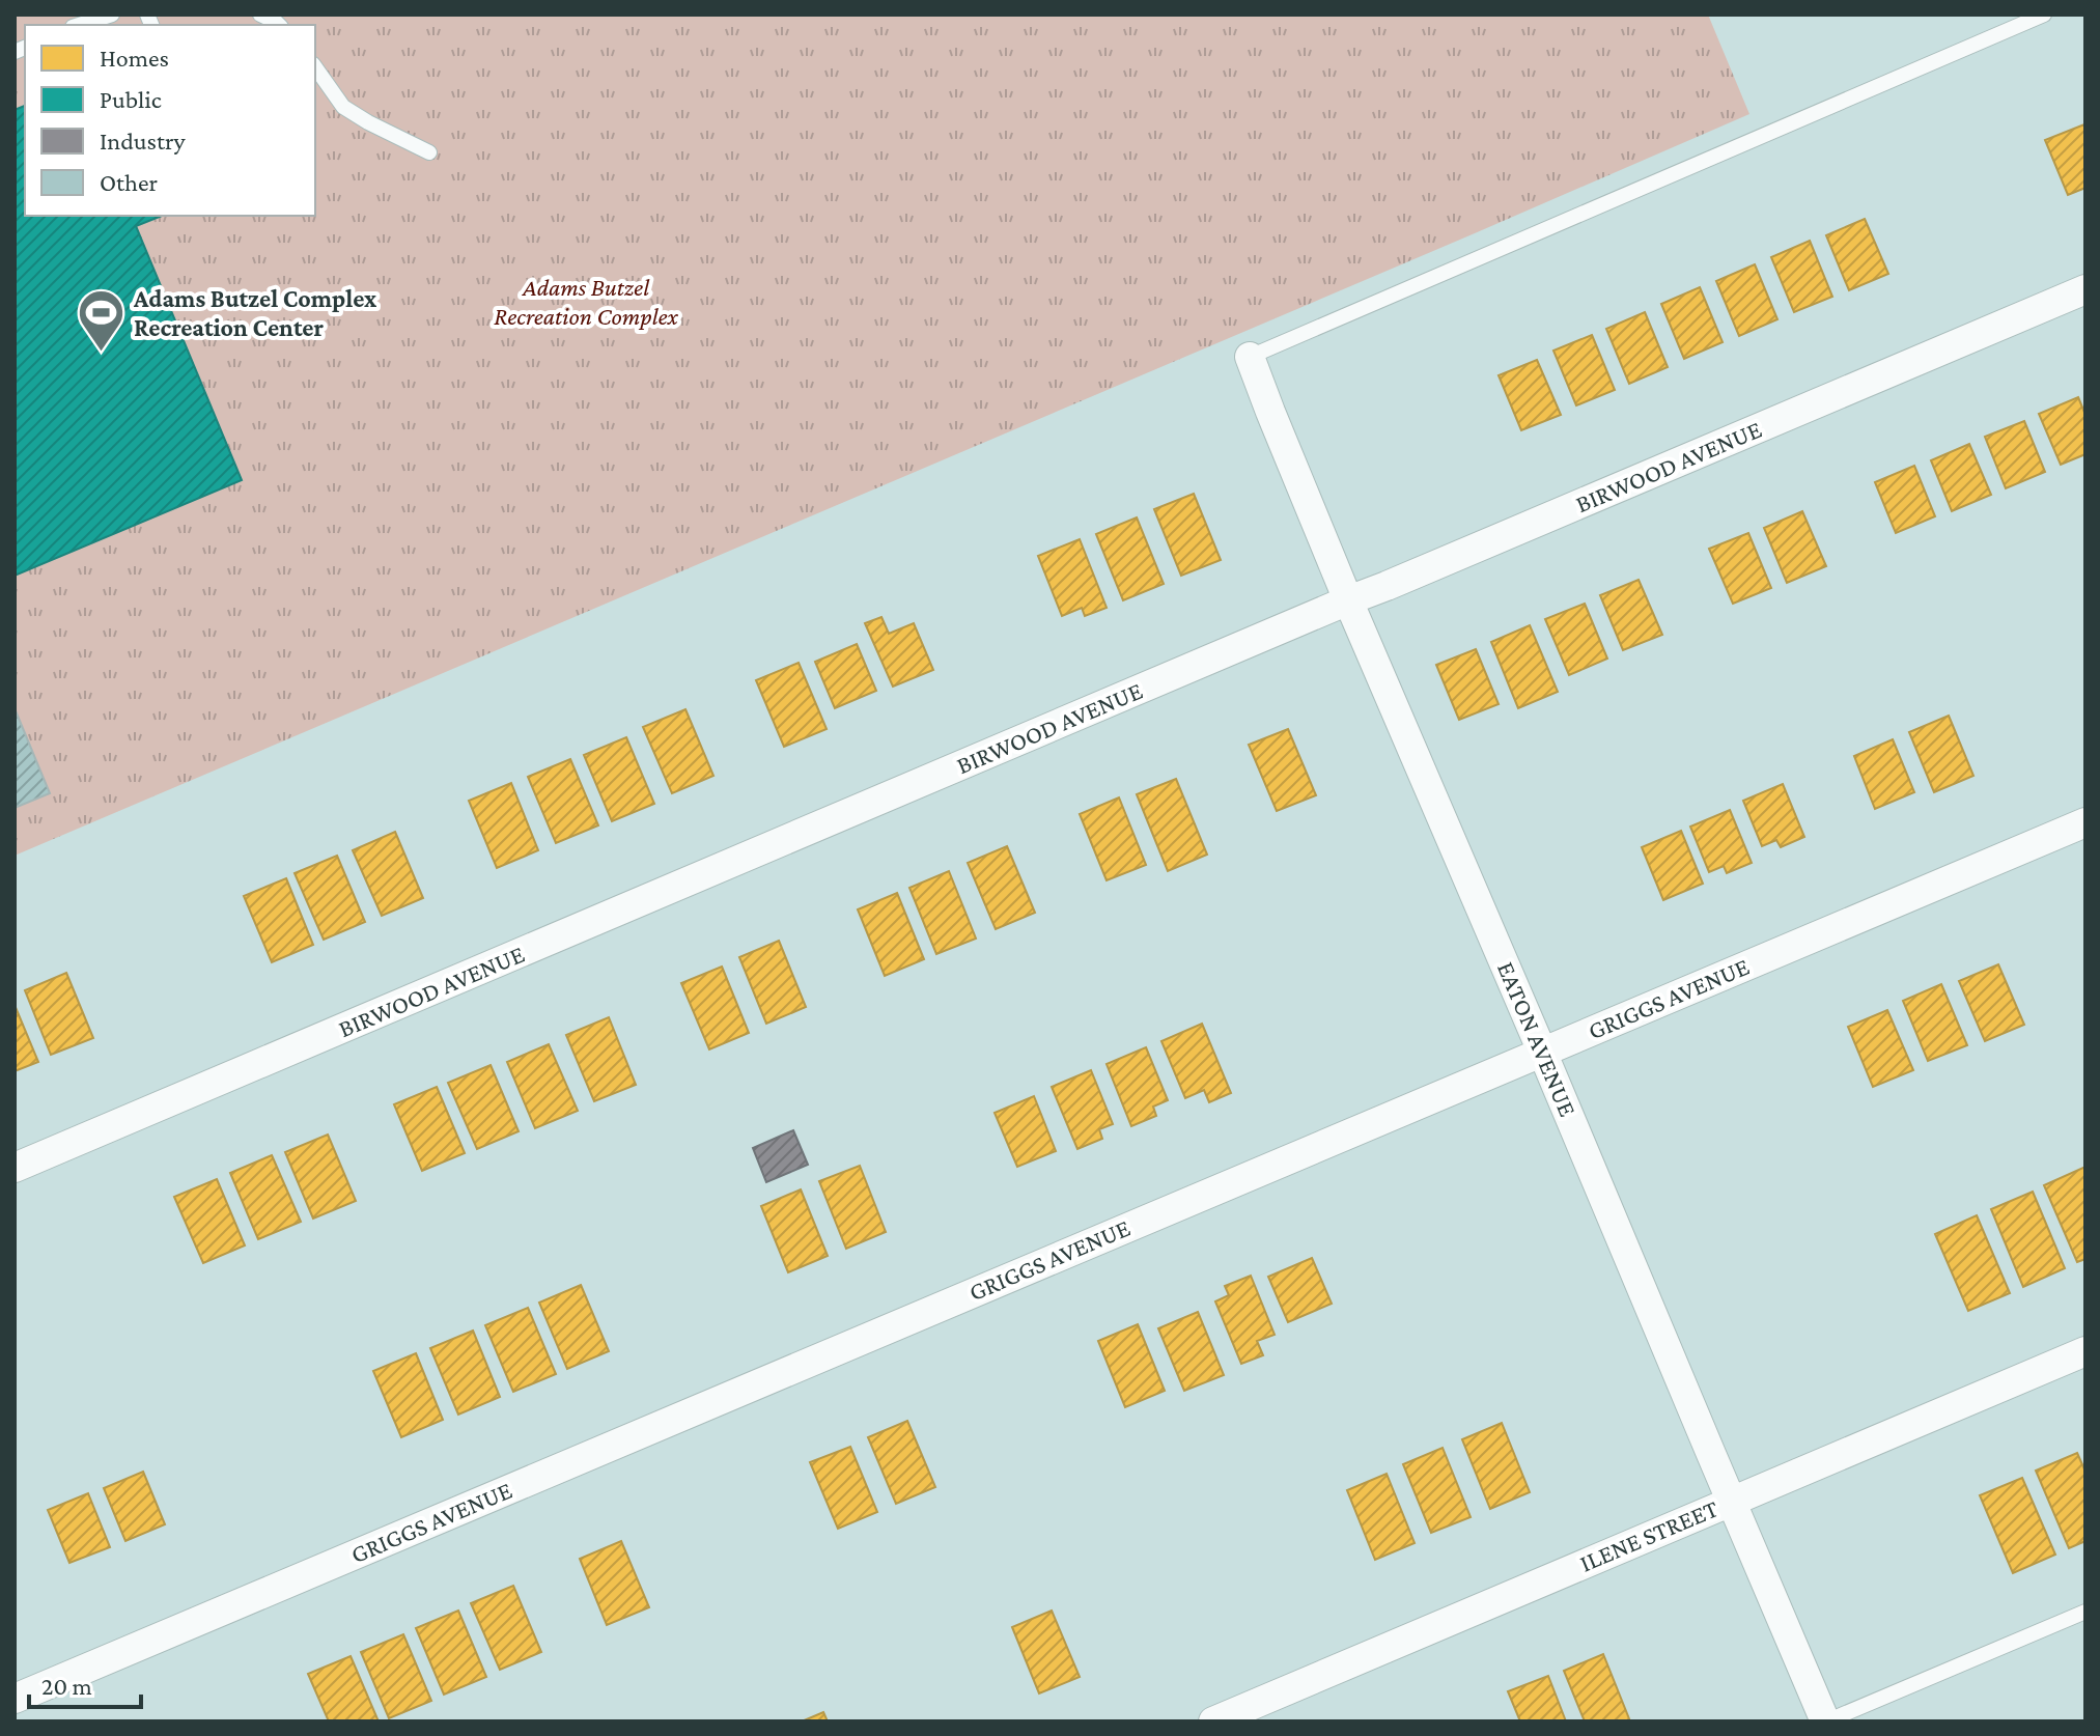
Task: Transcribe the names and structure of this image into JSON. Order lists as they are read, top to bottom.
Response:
{
  "streets": {
    "street": [
      "BIRWOOD AVENUE",
      "GRIGGS AVENUE",
      "EATON AVENUE",
      "ILENE STREET"
    ]
  },
  "crossings": [
    ["BIRWOOD AVENUE", "EATON AVENUE"],
    ["GRIGGS AVENUE", "EATON AVENUE"],
    ["EATON AVENUE", "ILENE STREET"]
  ],
  "parks": ["Adams Butzel Recreation Complex"],
  "places": {
    "sports": ["Adams Butzel Complex Recreation Center"]
  },
  "legend": [
    "Homes",
    "Public",
    "Industry",
    "Other"
  ],
  "scale_bar": "20 m"
}
